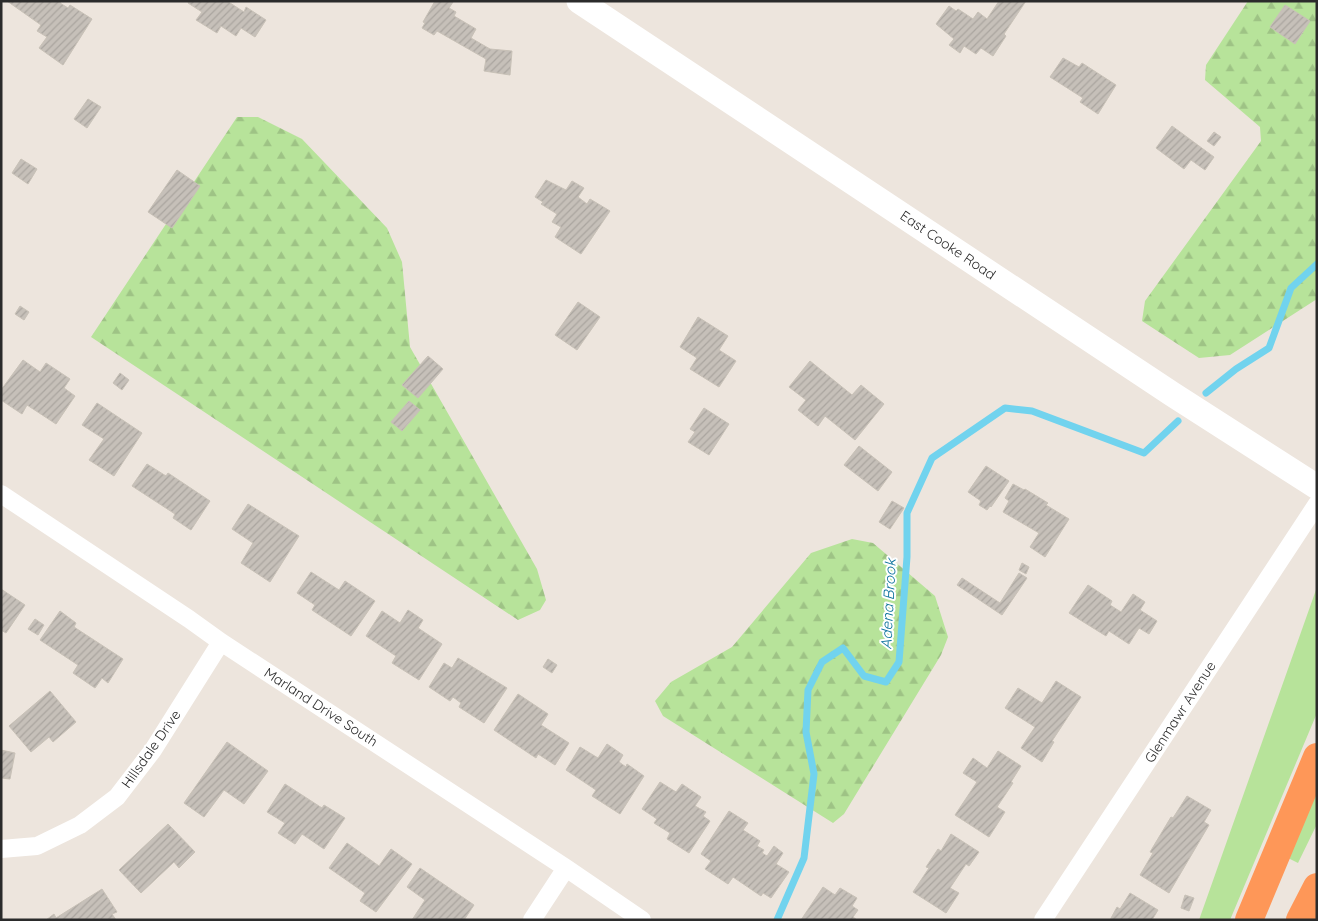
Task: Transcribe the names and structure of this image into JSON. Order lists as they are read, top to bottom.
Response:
{
  "streets": {
    "main road": ["East Cooke Road"],
    "street": ["Marland Drive South", "Glenmawr Avenue", "Hillsdale Drive"]
  },
  "crossings": [
    ["Marland Drive South", "Hillsdale Drive"]
  ],
  "water": ["Adena Brook"]
}
